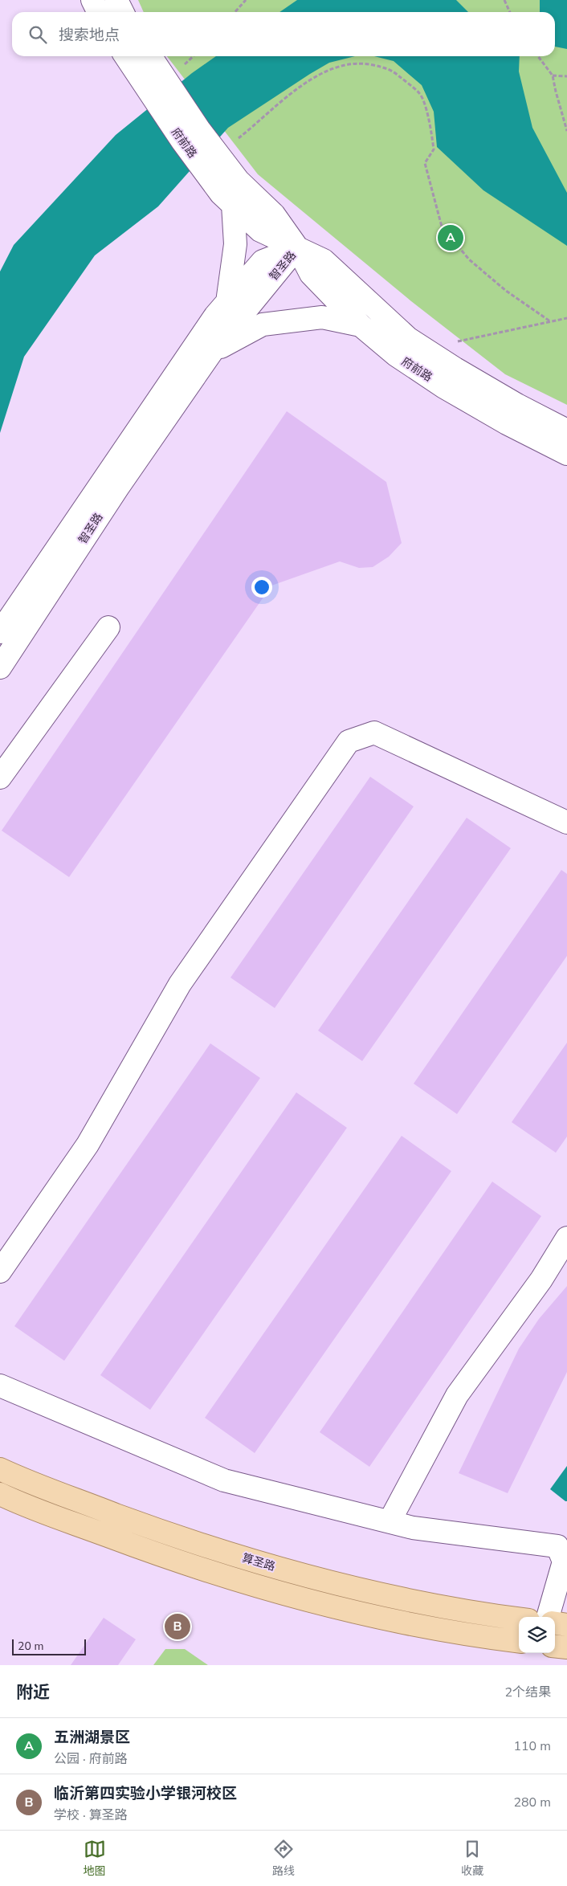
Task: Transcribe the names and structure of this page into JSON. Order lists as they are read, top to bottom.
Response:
{
  "streets": {
    "main road": ["算圣路"],
    "street": ["府前路", "智圣路"]
  },
  "crossings": [
    ["府前路", "智圣路"]
  ],
  "scale_bar": "20 m",
  "page": {
    "search": "搜索地点",
    "pins": ["A", "B"],
    "scale": "20 m",
    "heading": ["附近", "2个结果"],
    "list": [
      {
        "mark": "A",
        "name": "五洲湖景区",
        "note": "公园 · 府前路",
        "value": "110 m"
      },
      {
        "mark": "B",
        "name": "临沂第四实验小学银河校区",
        "note": "学校 · 算圣路",
        "value": "280 m"
      }
    ],
    "nav": ["地图", "路线", "收藏"]
  }
}
